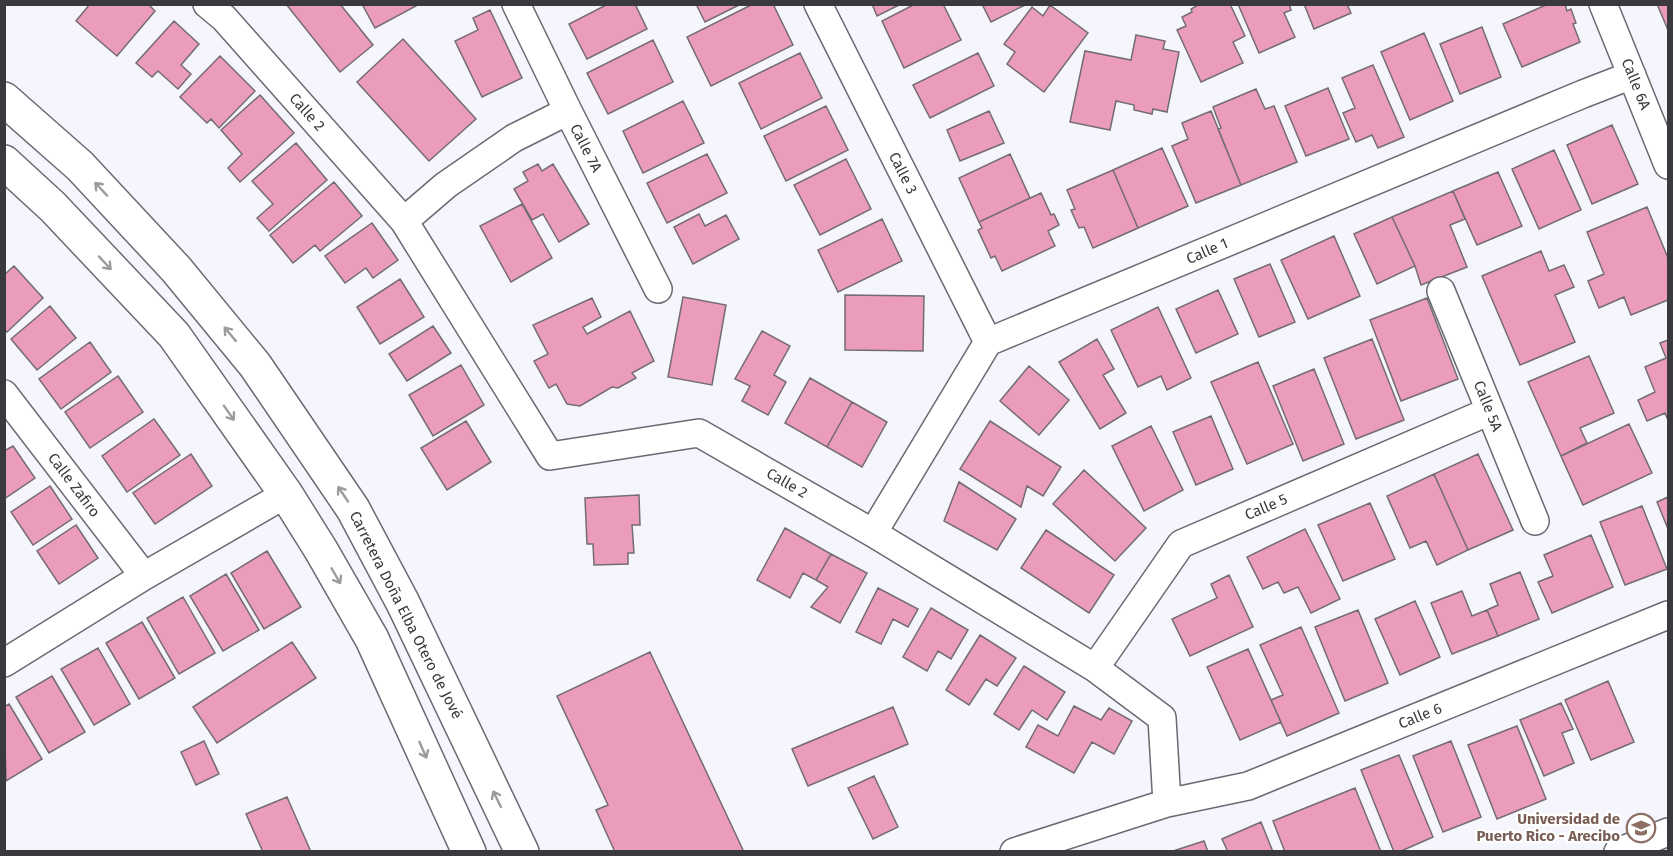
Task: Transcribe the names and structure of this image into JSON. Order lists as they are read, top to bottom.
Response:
{
  "streets": {
    "street": [
      "Calle 6A",
      "Calle 2",
      "Calle 7A",
      "Calle 3",
      "Calle 1",
      "Calle 5A",
      "Calle Zafiro",
      "Calle 5",
      "Carretera Doña Elba Otero de Jové",
      "Calle 6"
    ]
  },
  "crossings": [
    ["Calle 6A", "Calle 1"],
    ["Calle 2", "Calle 5"],
    ["Calle 2", "Calle 6"],
    ["Calle 3", "Calle 1"],
    ["Calle 5A", "Calle 5"]
  ],
  "places": {
    "school or university": ["Universidad de Puerto Rico - Arecibo"]
  }
}
